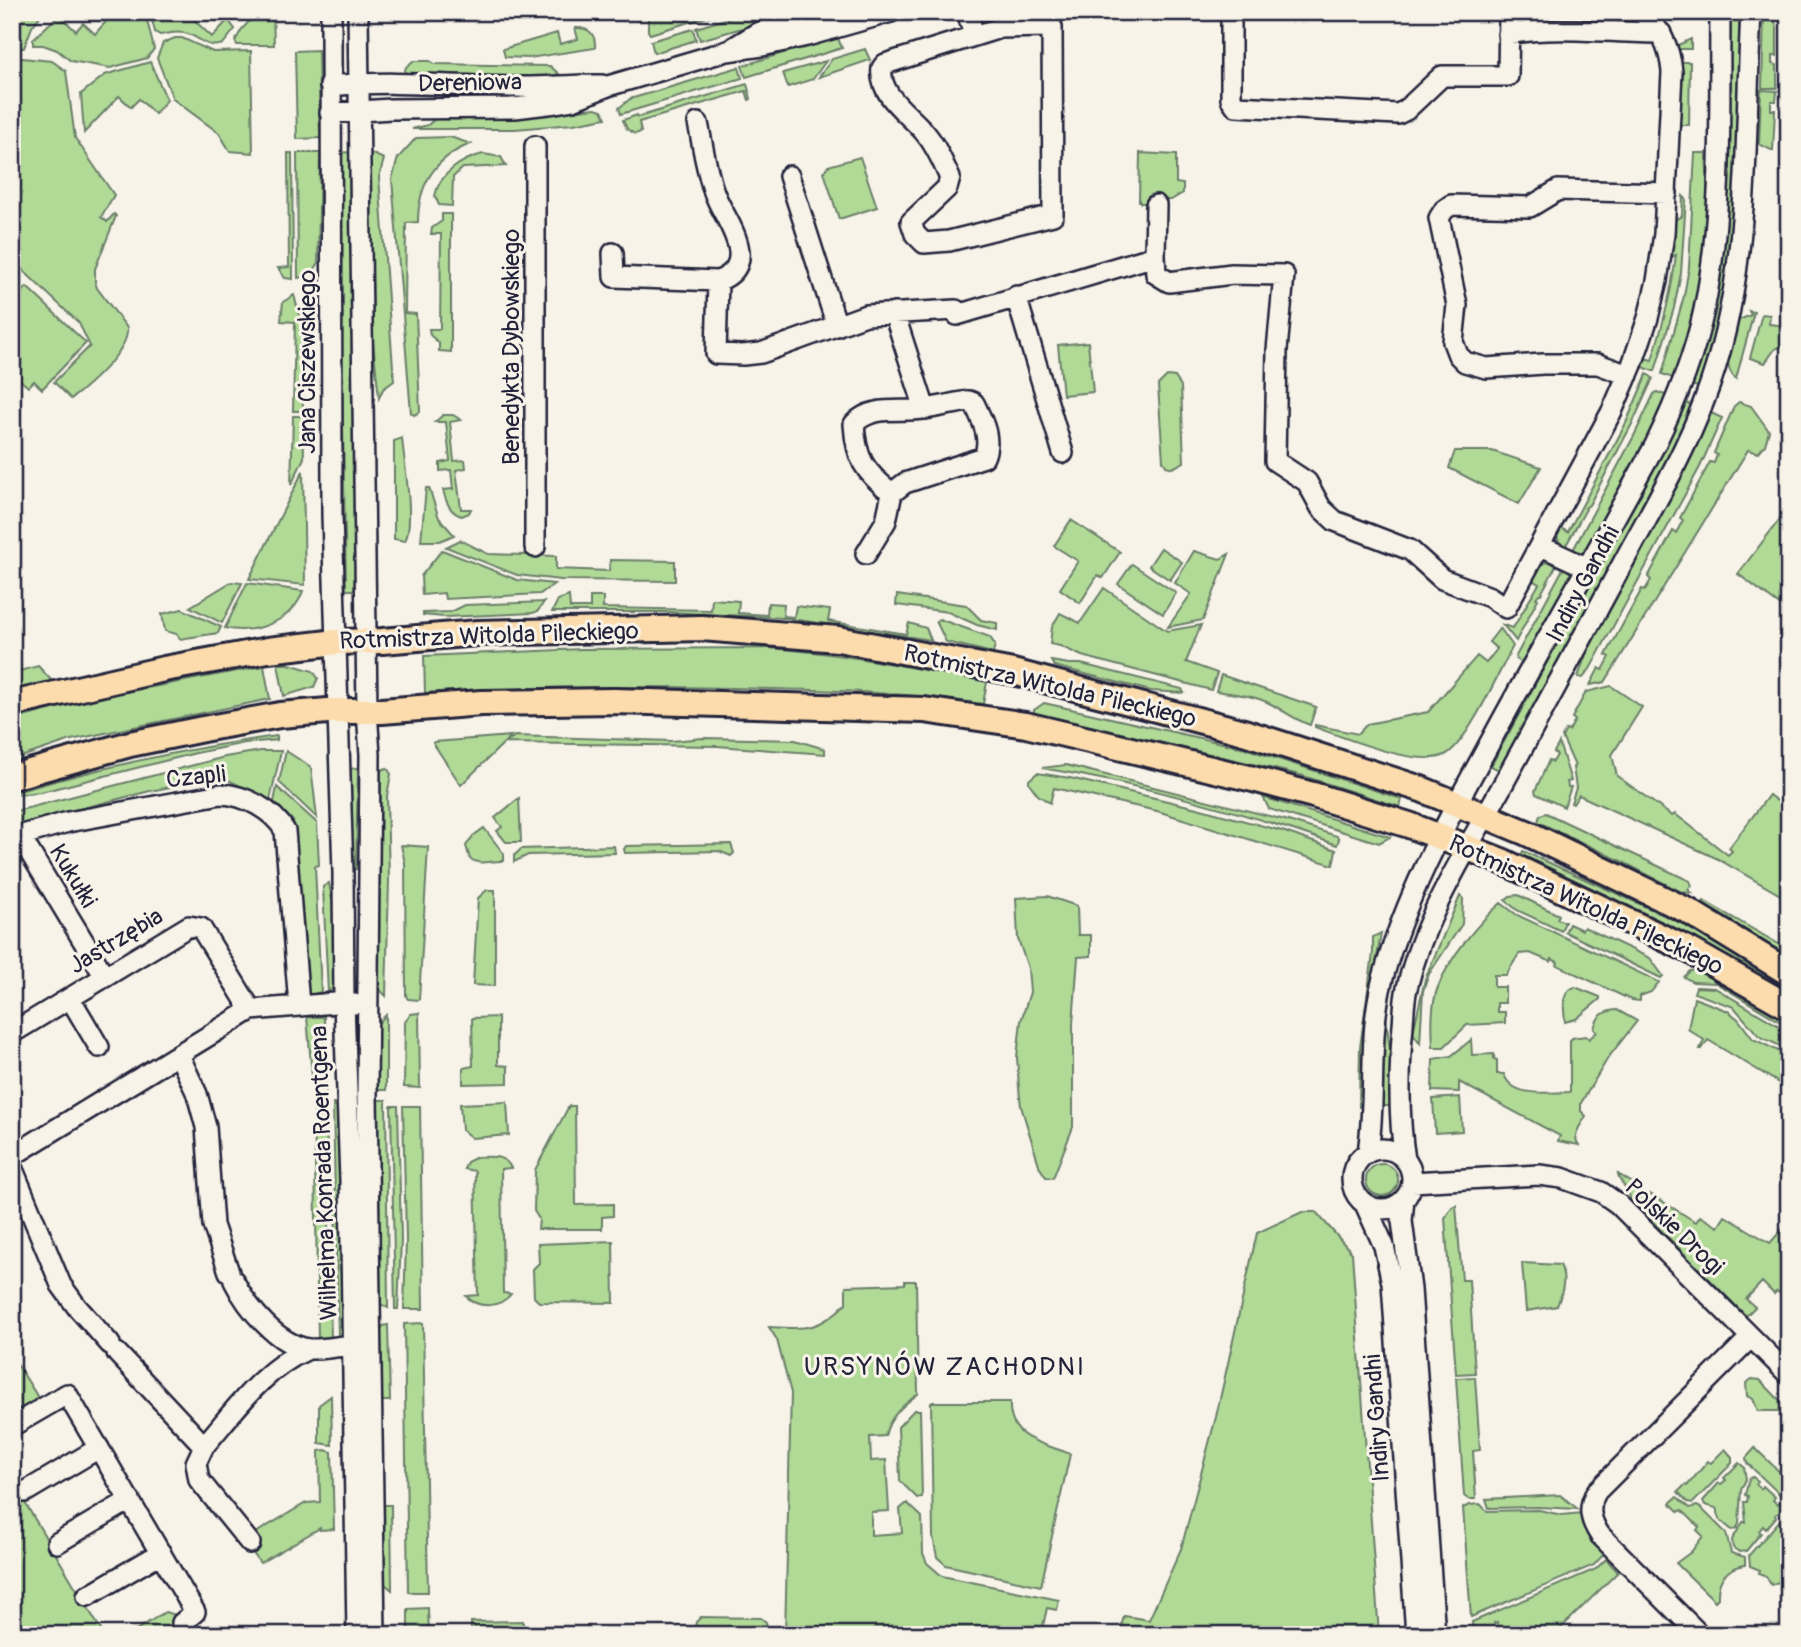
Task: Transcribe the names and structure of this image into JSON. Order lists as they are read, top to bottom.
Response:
{
  "streets": {
    "main road": ["Rotmistrza Witolda Pileckiego"],
    "street": [
      "Dereniowa",
      "Benedykta Dybowskiego",
      "Jana Ciszewskiego",
      "Indiry Gandhi",
      "Czapli",
      "Kukułki",
      "Jastrzębia",
      "Wilhelma Konrada Roentgena",
      "Polskie Drogi"
    ]
  },
  "crossings": [
    ["Dereniowa", "Jana Ciszewskiego"],
    ["Jana Ciszewskiego", "Rotmistrza Witolda Pileckiego"],
    ["Jana Ciszewskiego", "Wilhelma Konrada Roentgena"],
    ["Indiry Gandhi", "Rotmistrza Witolda Pileckiego"],
    ["Indiry Gandhi", "Polskie Drogi"],
    ["Rotmistrza Witolda Pileckiego", "Wilhelma Konrada Roentgena"],
    ["Czapli", "Kukułki"],
    ["Kukułki", "Jastrzębia"]
  ],
  "districts": ["URSYNÓW ZACHODNI"]
}
